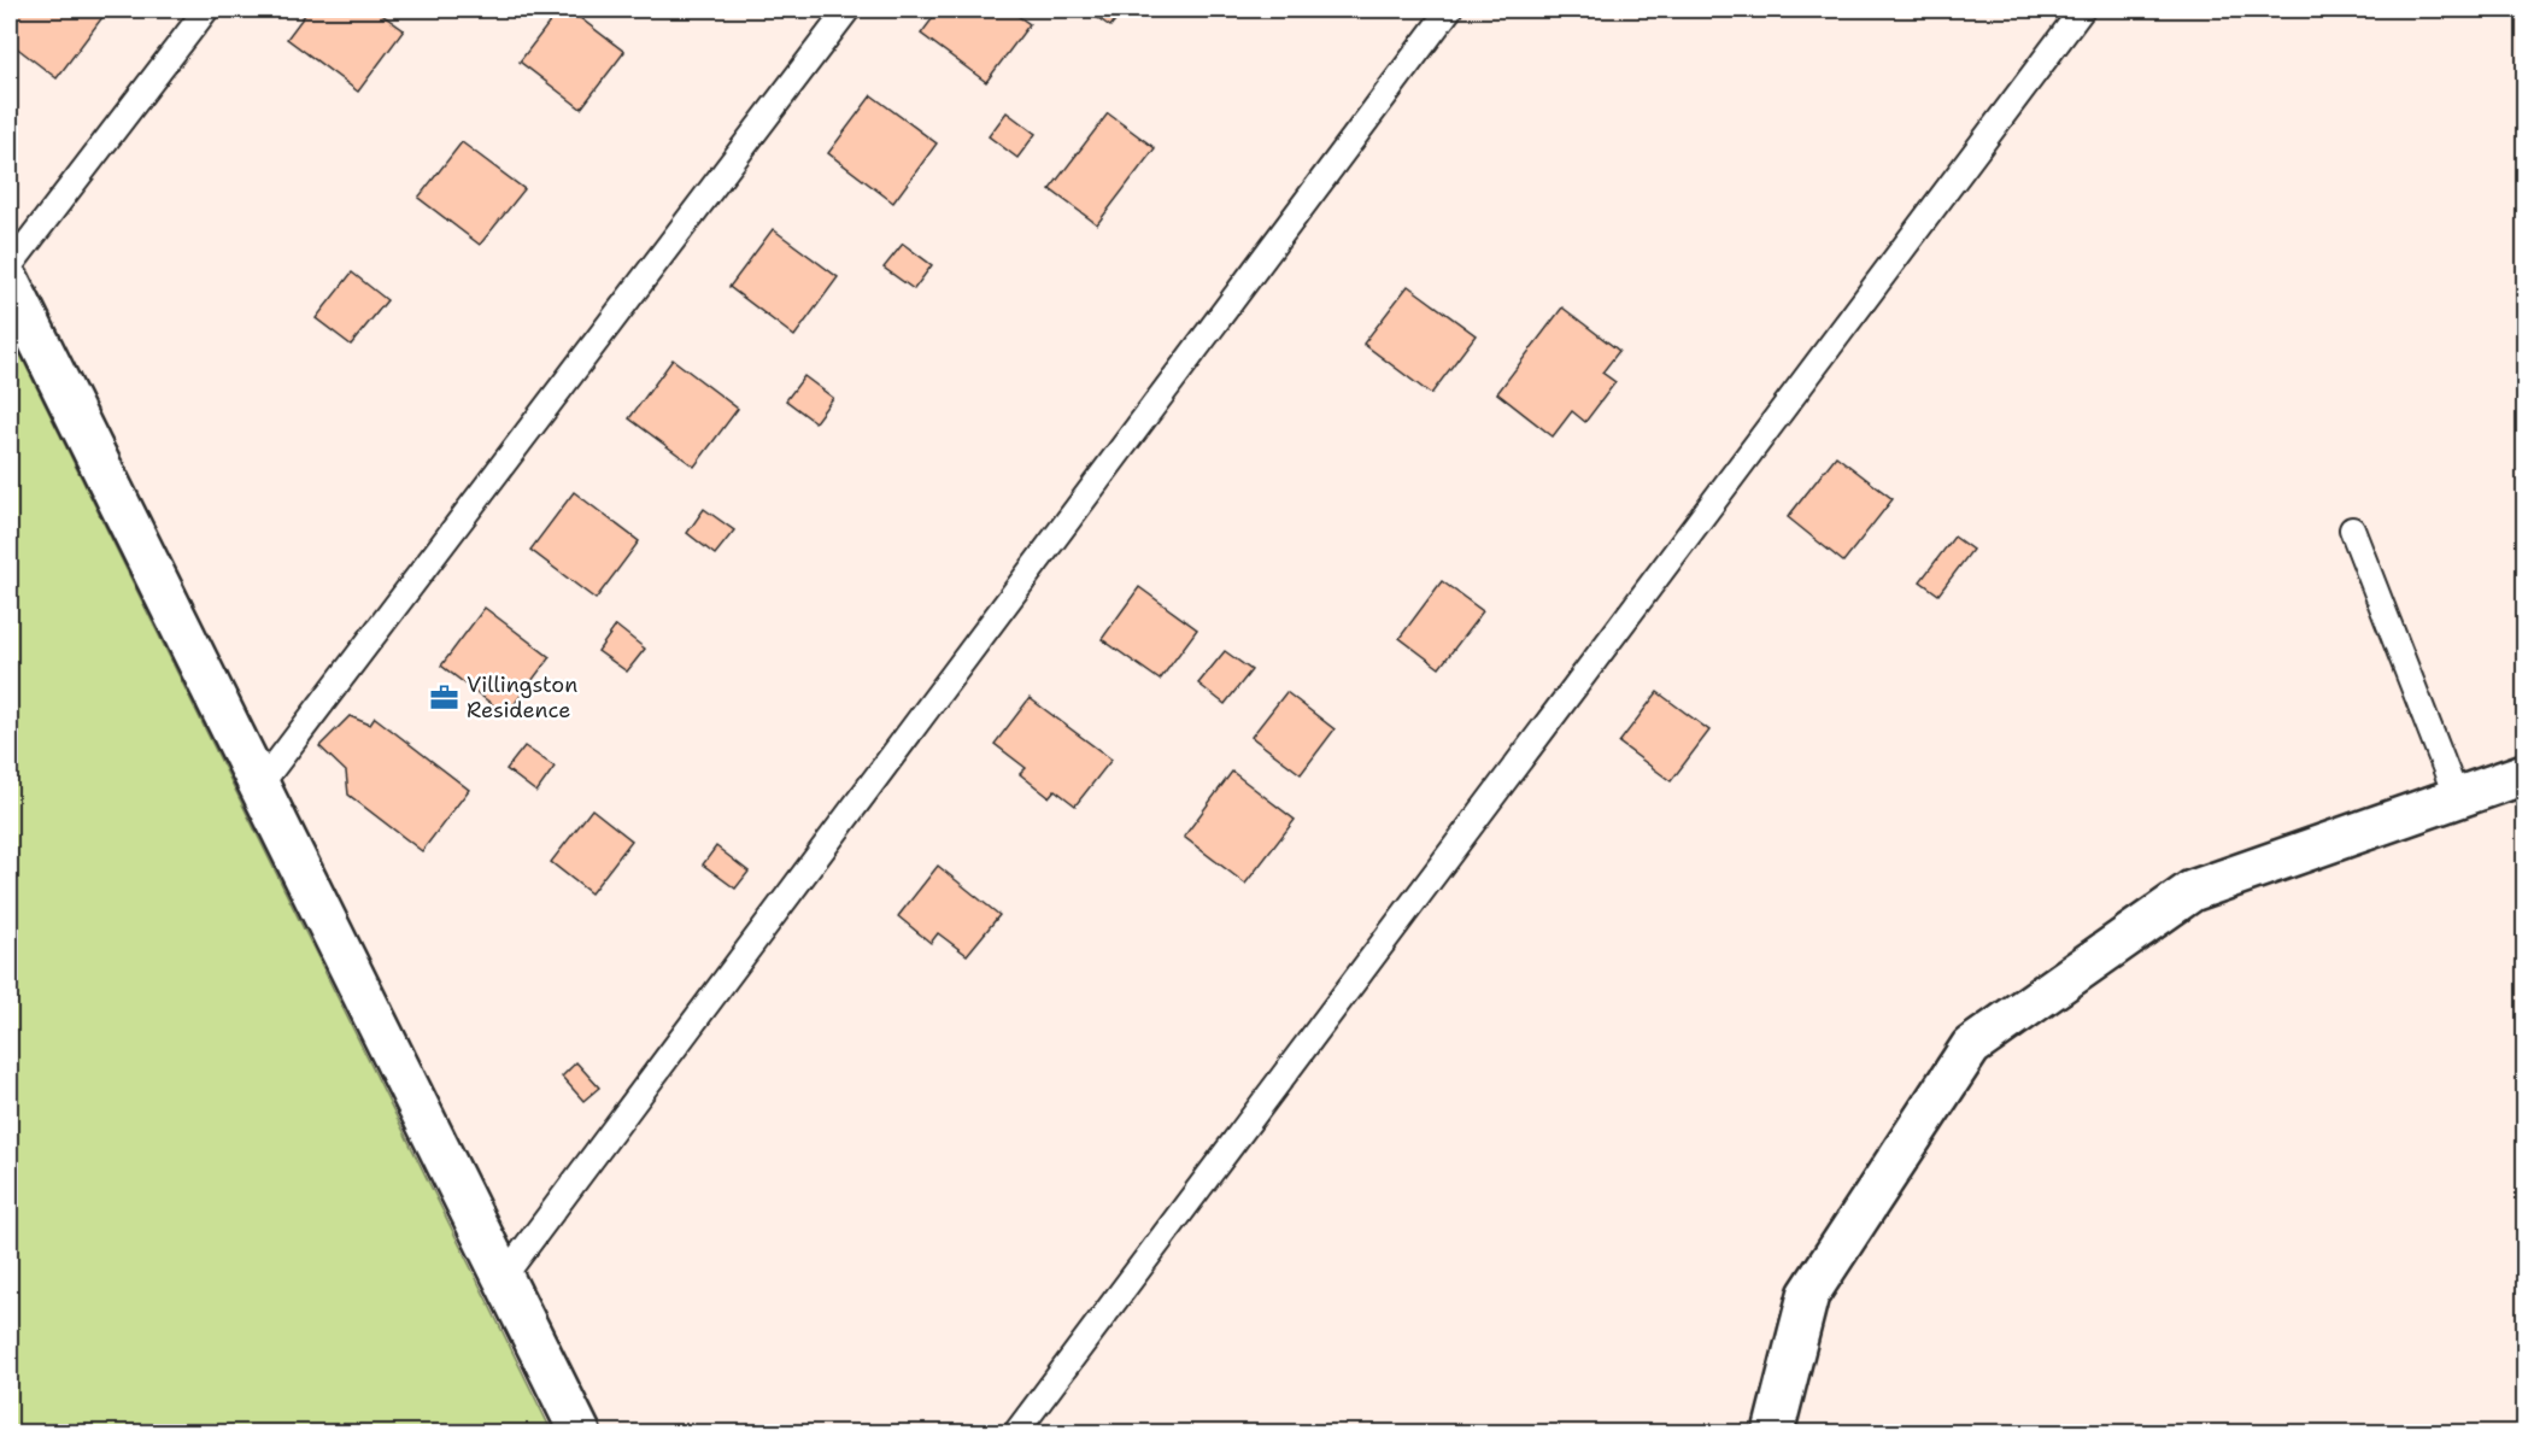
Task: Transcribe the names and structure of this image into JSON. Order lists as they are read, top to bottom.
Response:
{
  "places": {
    "office": ["Villingston Residence"]
  }
}
